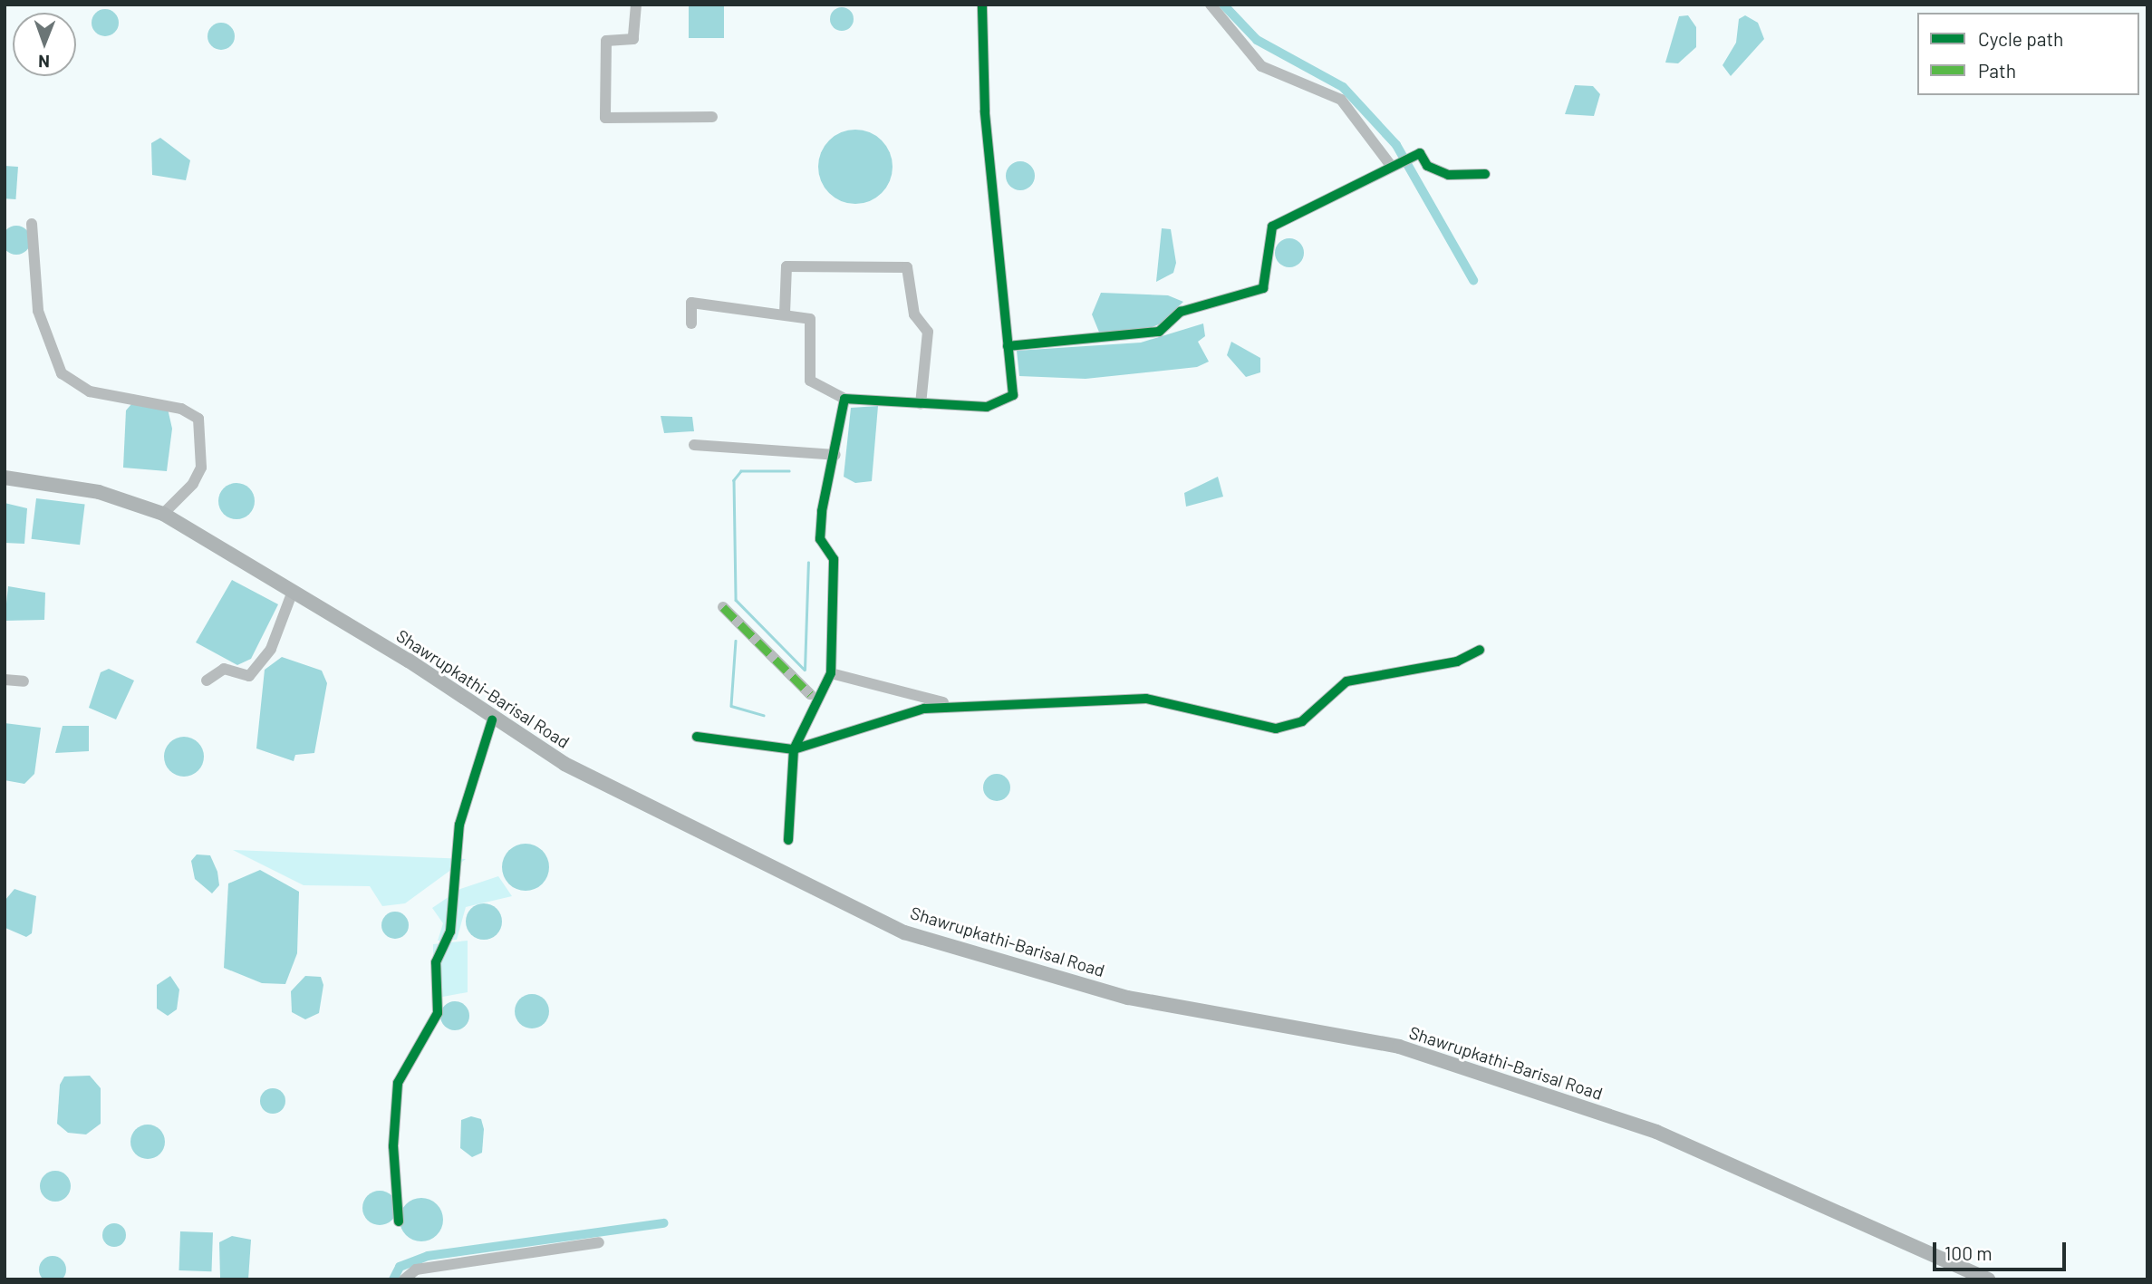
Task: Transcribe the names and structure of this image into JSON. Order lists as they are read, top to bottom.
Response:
{
  "streets": {
    "main road": ["Shawrupkathi-Barisal Road"]
  },
  "legend": ["Cycle path", "Path"],
  "scale_bar": "100 m",
  "north": "bottom"
}
